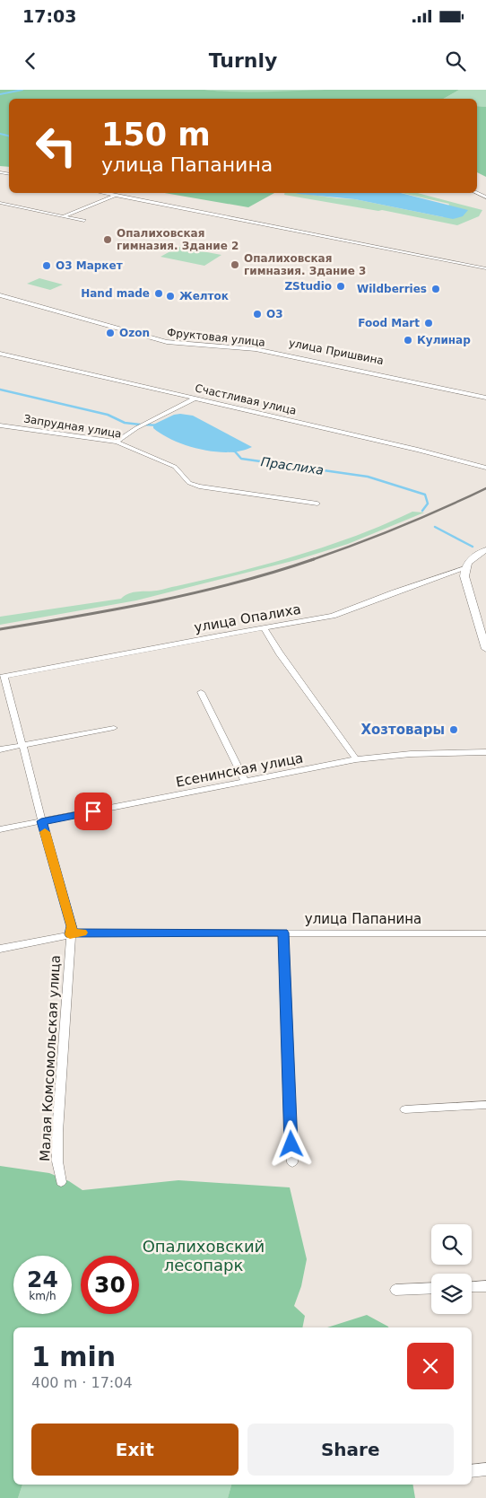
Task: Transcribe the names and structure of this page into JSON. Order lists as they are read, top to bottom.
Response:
{
  "streets": {
    "street": [
      "Фруктовая улица",
      "улица Пришвина",
      "Счастливая улица",
      "Запрудная улица",
      "улица Опалиха",
      "Есенинская улица",
      "улица Папанина",
      "Малая Комсомольская улица"
    ]
  },
  "crossings": [
    ["улица Опалиха", "Малая Комсомольская улица"],
    ["Есенинская улица", "Малая Комсомольская улица"],
    ["улица Папанина", "Малая Комсомольская улица"]
  ],
  "water": ["Праслиха"],
  "parks": ["Опалиховский лесопарк"],
  "places": [
    "Опалиховская гимназия. Здание 2",
    "Опалиховская гимназия. Здание 3",
    "О3 Маркет",
    "ZStudio",
    "Wildberries",
    "Hand made",
    "Желток",
    "О3",
    "Food Mart",
    "Ozon",
    "Кулинар",
    "Хозтовары"
  ],
  "page": {
    "status": "17:03",
    "header": "Turnly",
    "turn": ["150 m", "улица Папанина"],
    "speed": "24 km/h",
    "limit": "30",
    "heading": ["1 min", "400 m · 17:04"],
    "buttons": ["Exit", "Share"]
  }
}
